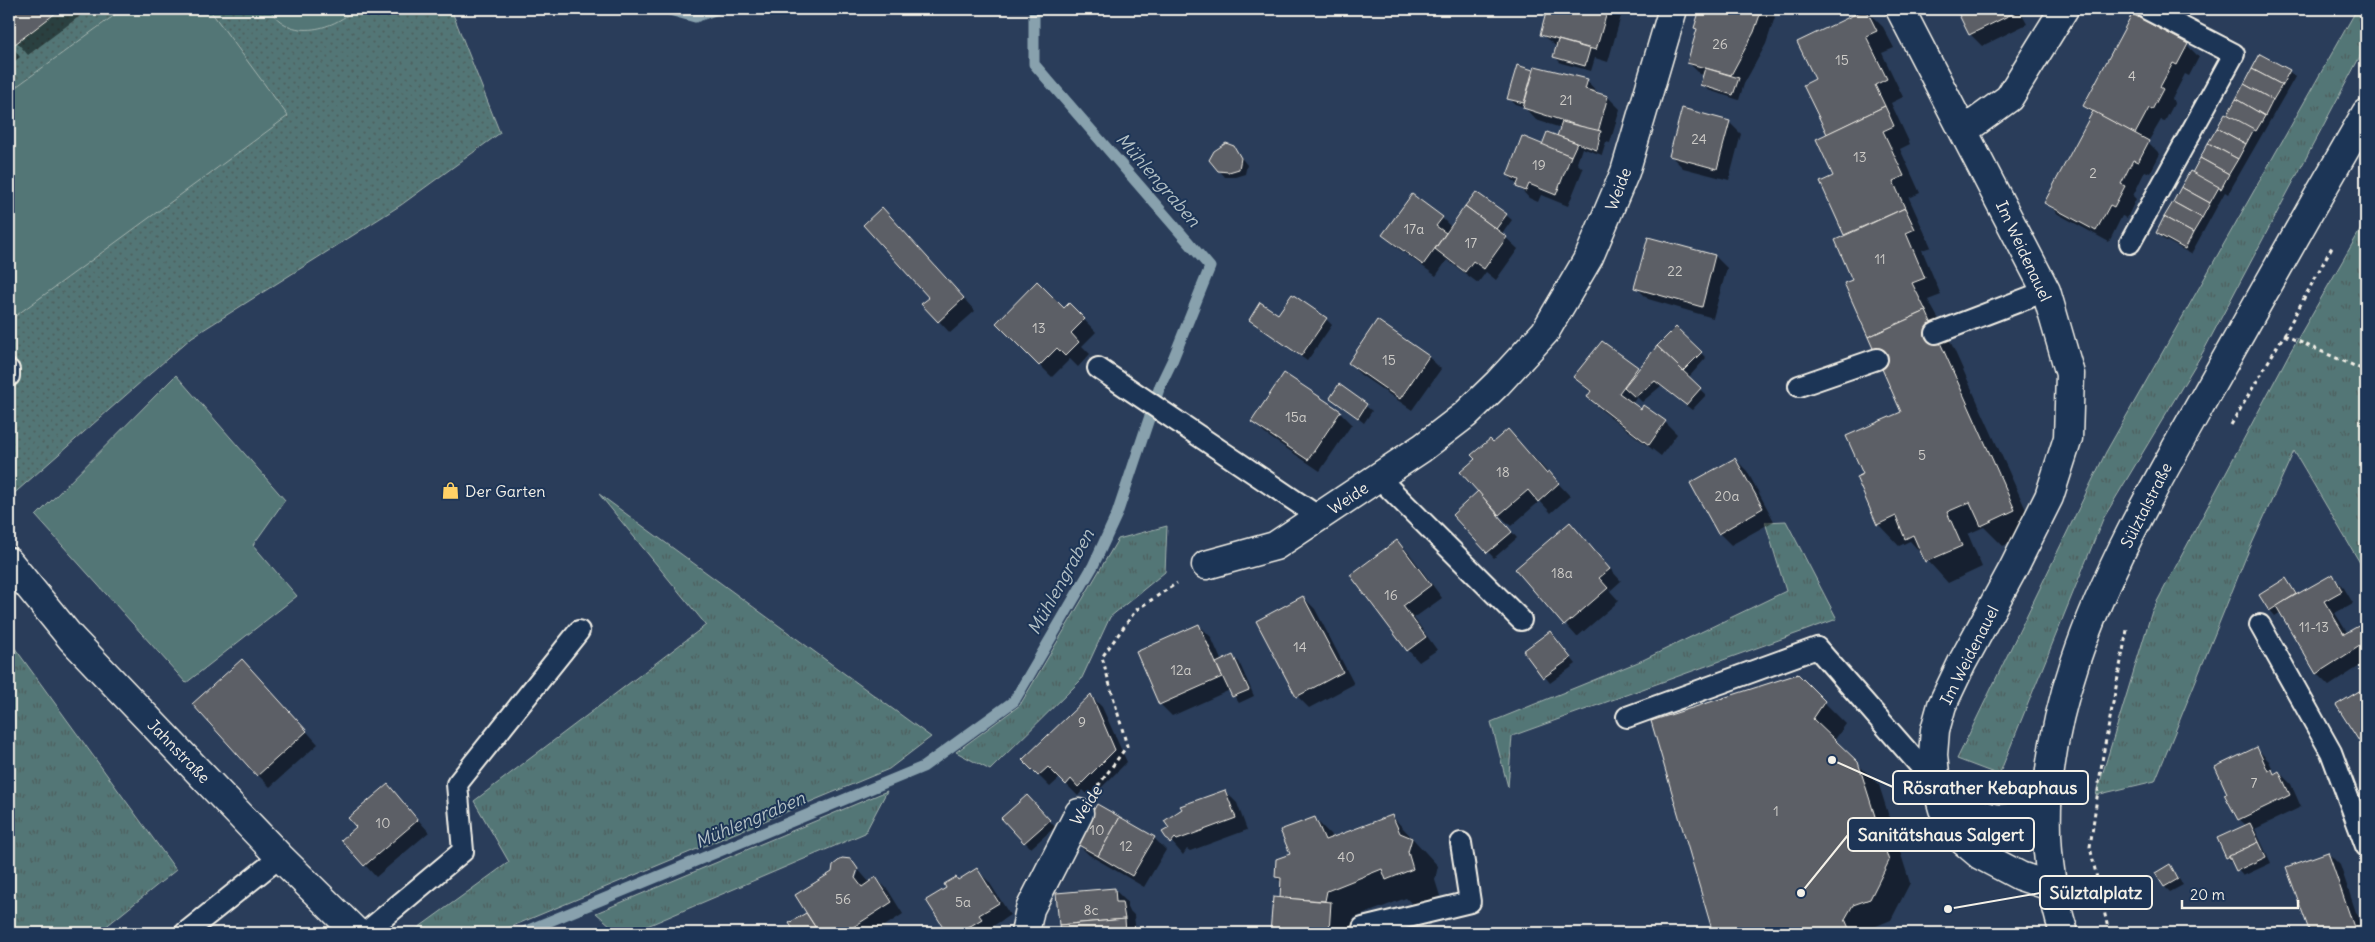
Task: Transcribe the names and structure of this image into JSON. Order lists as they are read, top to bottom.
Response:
{
  "streets": {
    "street": [
      "Weide",
      "Im Weidenauel",
      "Sülztalstraße",
      "Jahnstraße"
    ]
  },
  "crossings": [
    ["Im Weidenauel", "Sülztalstraße"]
  ],
  "water": ["Mühlengraben"],
  "places": {
    "shop": ["Der Garten"],
    "other": ["Rösrather Kebaphaus", "Sanitätshaus Salgert", "Sülztalplatz"]
  },
  "house_numbers": [
    "26",
    "15",
    "4",
    "21",
    "24",
    "13",
    "19",
    "2",
    "17a",
    "17",
    "11",
    "22",
    "13",
    "15",
    "15a",
    "5",
    "18",
    "20a",
    "18a",
    "16",
    "11-13",
    "14",
    "12a",
    "9",
    "7",
    "1",
    "10",
    "10",
    "12",
    "40",
    "56",
    "5a",
    "8c"
  ],
  "scale_bar": "20 m"
}
